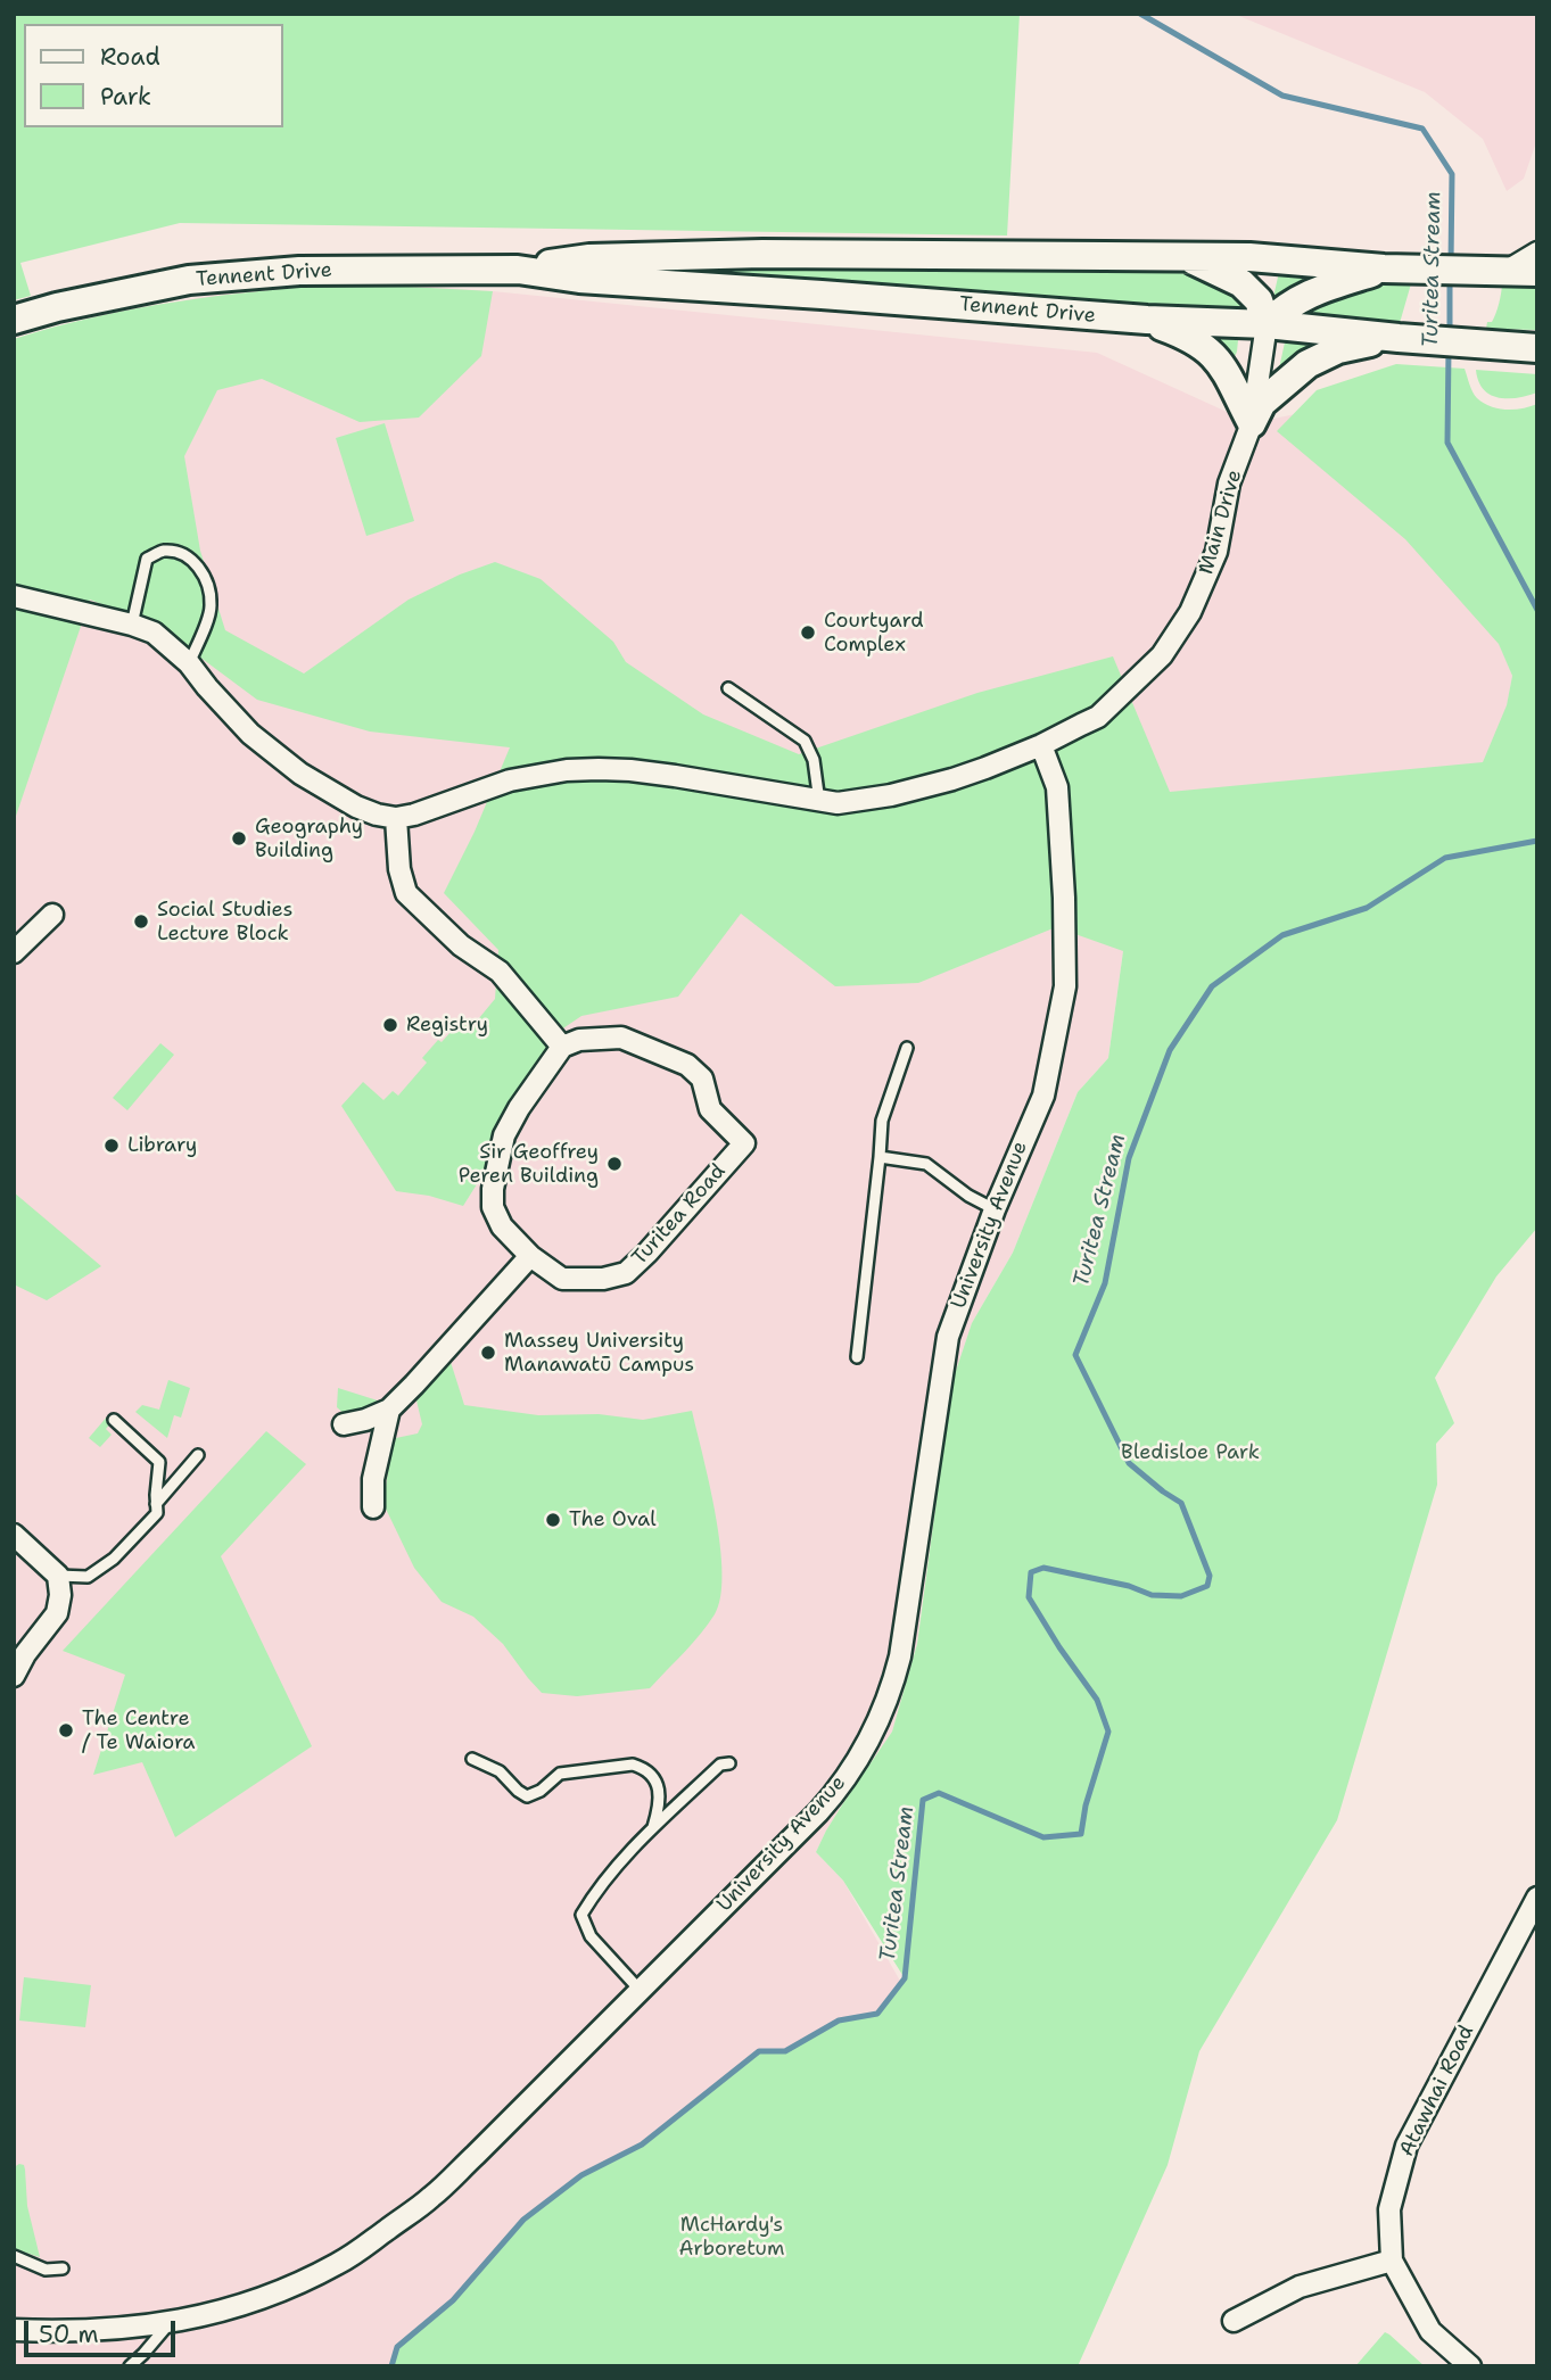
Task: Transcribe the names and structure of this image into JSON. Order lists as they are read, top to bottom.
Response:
{
  "streets": {
    "main road": ["Tennent Drive"],
    "street": [
      "Main Drive",
      "Turitea Road",
      "University Avenue",
      "Atawhai Road"
    ]
  },
  "crossings": [
    ["Tennent Drive", "Main Drive"],
    ["Main Drive", "University Avenue"]
  ],
  "water": ["Turitea Stream"],
  "parks": ["Bledisloe Park", "McHardy's Arboretum"],
  "places": [
    "Courtyard Complex",
    "Geography Building",
    "Social Studies Lecture Block",
    "Registry",
    "Library",
    "Sir Geoffrey Peren Building",
    "Massey University Manawatū Campus",
    "The Oval",
    "The Centre / Te Waiora"
  ],
  "legend": ["Road", "Park"],
  "scale_bar": "50 m"
}
